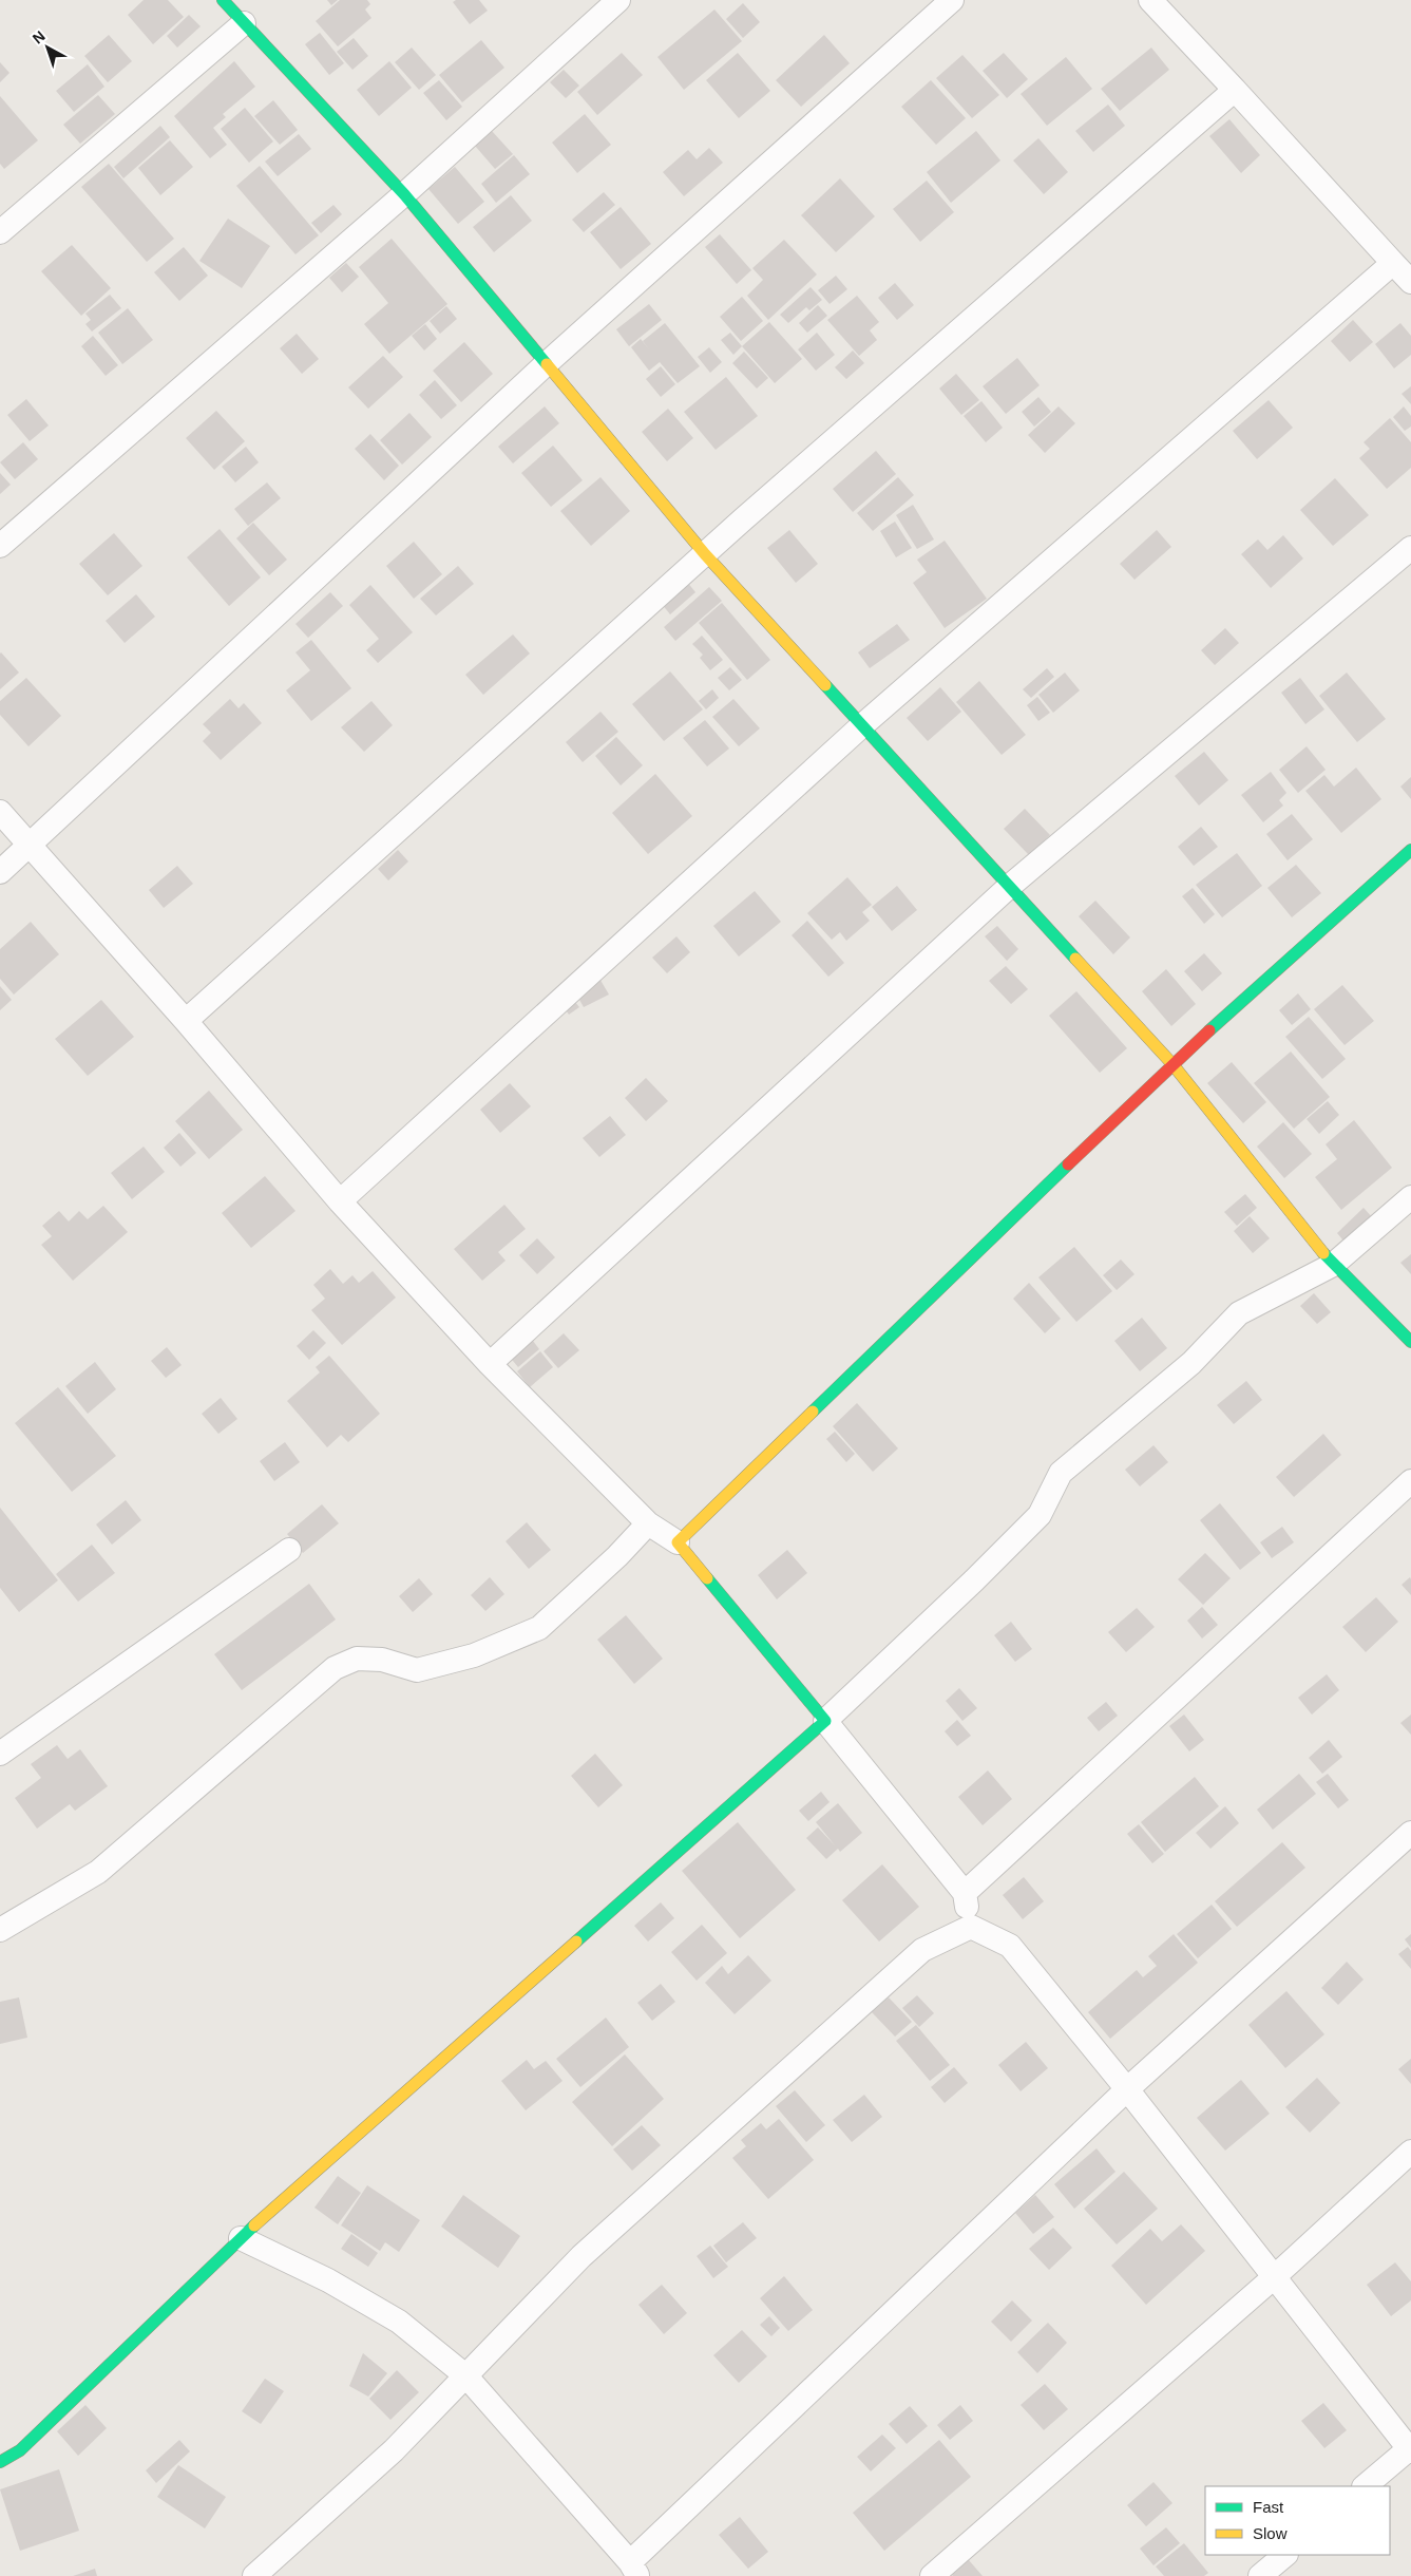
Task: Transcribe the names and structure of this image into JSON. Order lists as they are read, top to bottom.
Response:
{
  "legend": ["Fast", "Slow"],
  "north": "top left"
}
